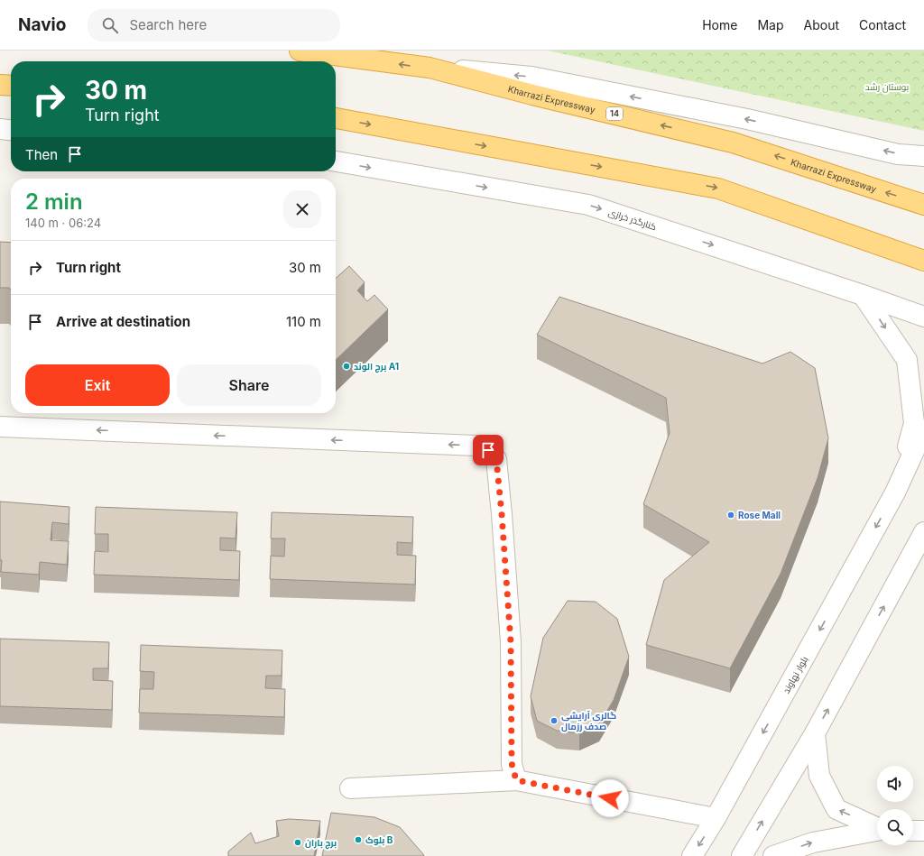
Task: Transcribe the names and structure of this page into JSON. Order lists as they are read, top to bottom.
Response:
{
  "streets": {
    "highway": ["Kharrazi Expressway", "14"],
    "street": ["کنارگذر خرازی", "بلوار نهاوند"]
  },
  "parks": ["بوستان رشد"],
  "places": [
    "برج الوند A1",
    "Rose Mall",
    "گالری آرایشی صدف رزمال",
    "بلوک B",
    "برج باران"
  ],
  "page": {
    "header": "Navio",
    "search": "Search here",
    "nav": [
      "Home",
      "Map",
      "About",
      "Contact"
    ],
    "turn": ["30 m", "Turn right"],
    "then": "Then",
    "heading": ["2 min", "140 m · 06:24"],
    "list": [
      {
        "name": "Turn right",
        "value": "30 m"
      },
      {
        "name": "Arrive at destination",
        "value": "110 m"
      }
    ],
    "buttons": ["Exit", "Share"]
  }
}
